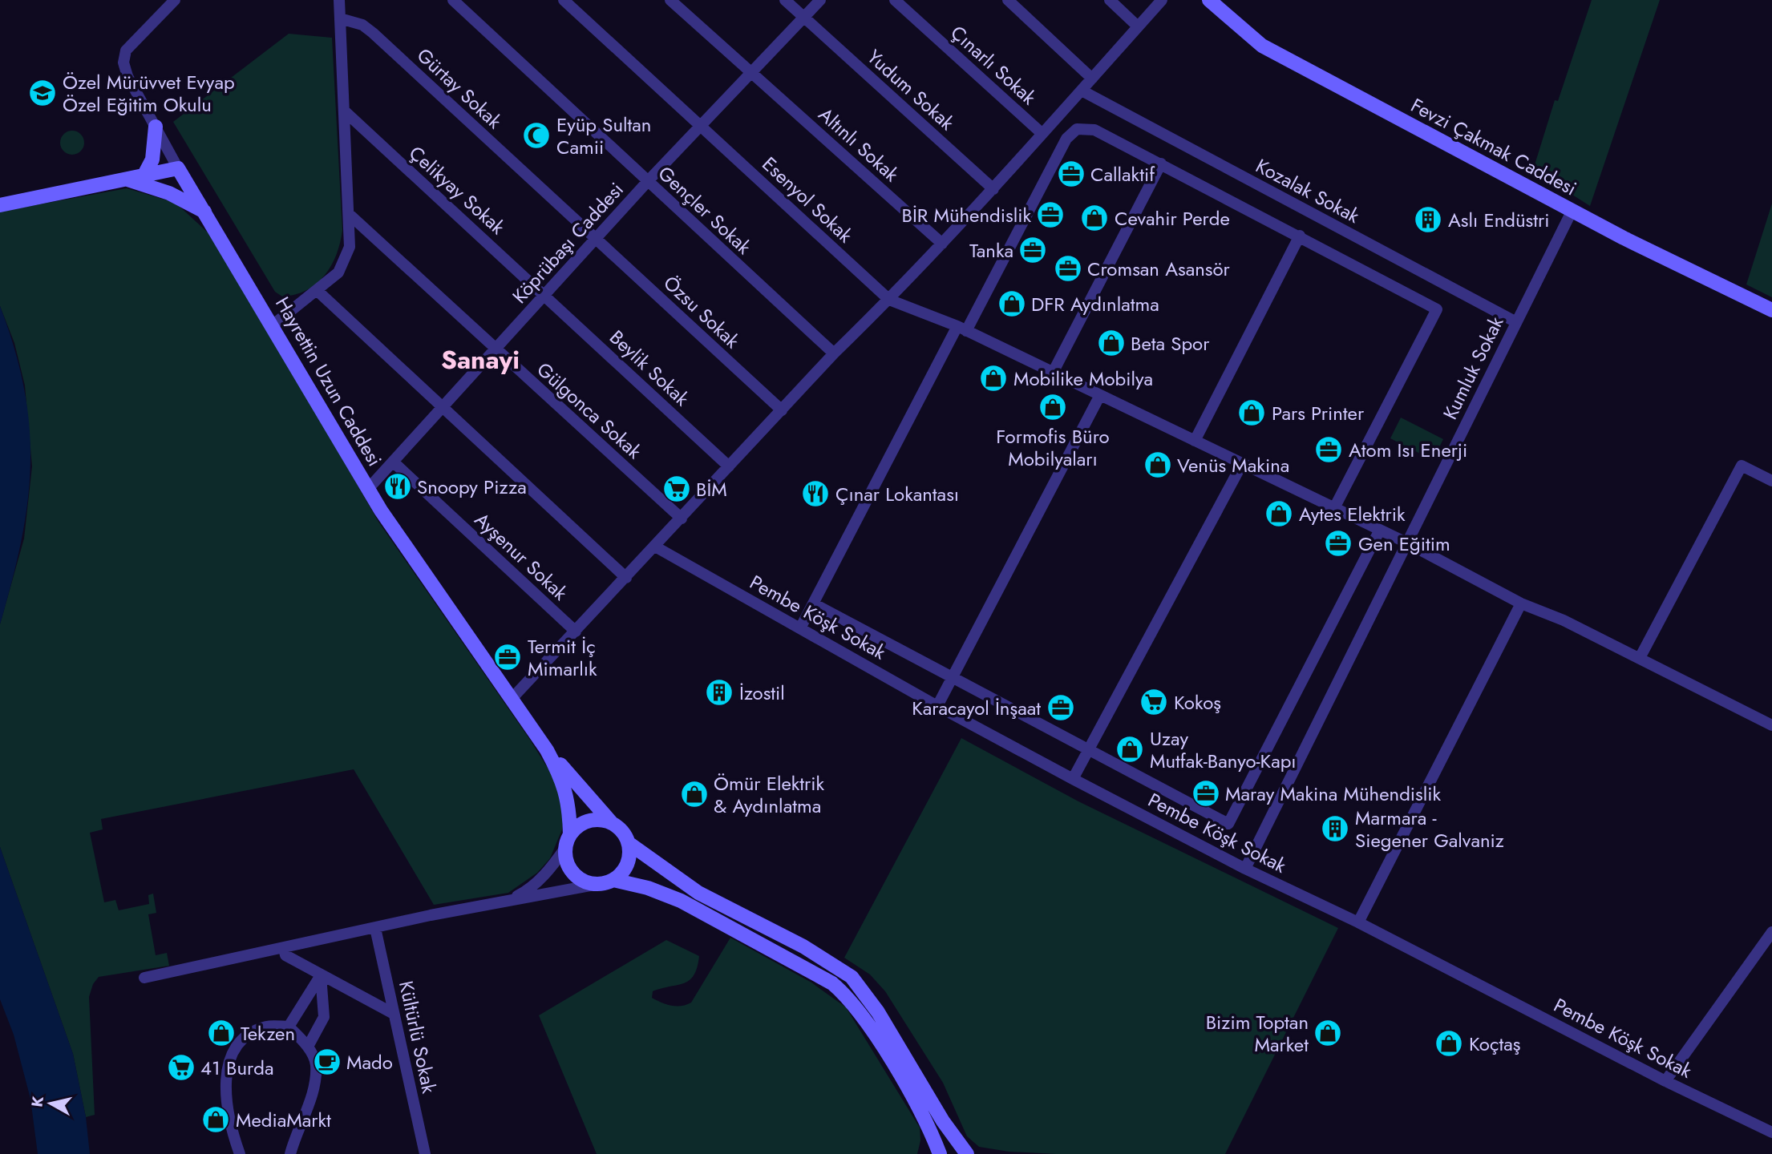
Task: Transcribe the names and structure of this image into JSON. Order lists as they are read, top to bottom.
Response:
{
  "streets": {
    "street": [
      "Çınarlı Sokak",
      "Gürtay Sokak",
      "Yudum Sokak",
      "Altınlı Sokak",
      "Fevzi Çakmak Caddesi",
      "Çelikyay Sokak",
      "Kozalak Sokak",
      "Esenyol Sokak",
      "Gençler Sokak",
      "Köprübaşı Caddesi",
      "Özsu Sokak",
      "Beylik Sokak",
      "Kumluk Sokak",
      "Hayrettin Uzun Caddesi",
      "Gülgonca Sokak",
      "Ayşenur Sokak",
      "Pembe Köşk Sokak",
      "Kültürlü Sokak"
    ]
  },
  "crossings": [
    ["Gürtay Sokak", "Köprübaşı Caddesi"],
    ["Gürtay Sokak", "Özsu Sokak"],
    ["Yudum Sokak", "Köprübaşı Caddesi"],
    ["Altınlı Sokak", "Köprübaşı Caddesi"],
    ["Fevzi Çakmak Caddesi", "Kumluk Sokak"],
    ["Çelikyay Sokak", "Köprübaşı Caddesi"],
    ["Çelikyay Sokak", "Beylik Sokak"],
    ["Kozalak Sokak", "Kumluk Sokak"],
    ["Esenyol Sokak", "Köprübaşı Caddesi"],
    ["Gençler Sokak", "Köprübaşı Caddesi"],
    ["Köprübaşı Caddesi", "Özsu Sokak"],
    ["Köprübaşı Caddesi", "Beylik Sokak"],
    ["Köprübaşı Caddesi", "Hayrettin Uzun Caddesi"],
    ["Köprübaşı Caddesi", "Gülgonca Sokak"],
    ["Köprübaşı Caddesi", "Ayşenur Sokak"],
    ["Kumluk Sokak", "Pembe Köşk Sokak"]
  ],
  "districts": ["Sanayi"],
  "places": {
    "school or university": ["Özel Mürüvvet Evyap Özel Eğitim Okulu"],
    "mosque": ["Eyüp Sultan Camii"],
    "office": [
      "Callaktif",
      "BİR Mühendislik",
      "Tanka",
      "Cromsan Asansör",
      "Atom Isı Enerji",
      "Gen Eğitim",
      "Termit İç Mimarlık",
      "Karacayol İnşaat",
      "Maray Makina Mühendislik"
    ],
    "shop": [
      "Cevahir Perde",
      "DFR Aydınlatma",
      "Beta Spor",
      "Mobilike Mobilya",
      "Formofis Büro Mobilyaları",
      "Pars Printer",
      "Venüs Makina",
      "Aytes Elektrik",
      "Uzay Mutfak-Banyo-Kapı",
      "Ömür Elektrik & Aydınlatma",
      "Tekzen",
      "Bizim Toptan Market",
      "Koçtaş",
      "MediaMarkt"
    ],
    "building": ["Aslı Endüstri", "İzostil", "Marmara - Siegener Galvaniz"],
    "restaurant": ["Snoopy Pizza", "Çınar Lokantası"],
    "supermarket": ["BİM", "Kokoş", "41 Burda"],
    "cafe": ["Mado"]
  },
  "north": "left"
}
